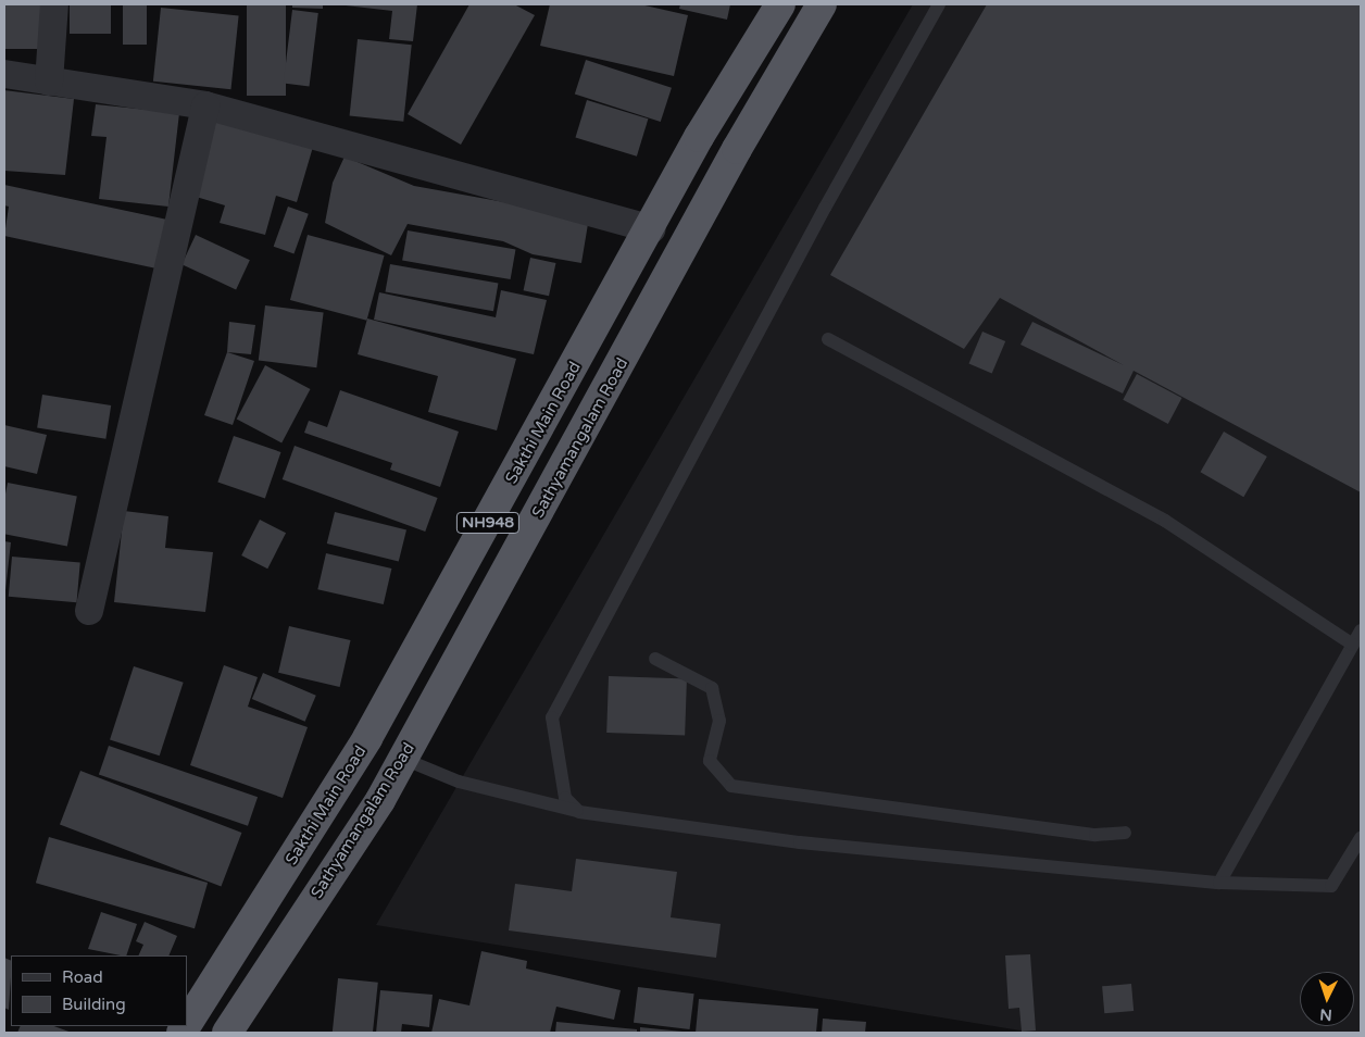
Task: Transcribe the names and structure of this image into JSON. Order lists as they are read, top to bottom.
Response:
{
  "streets": {
    "highway": ["Sakthi Main Road", "Sathyamangalam Road", "NH948"]
  },
  "legend": ["Road", "Building"],
  "north": "bottom"
}
